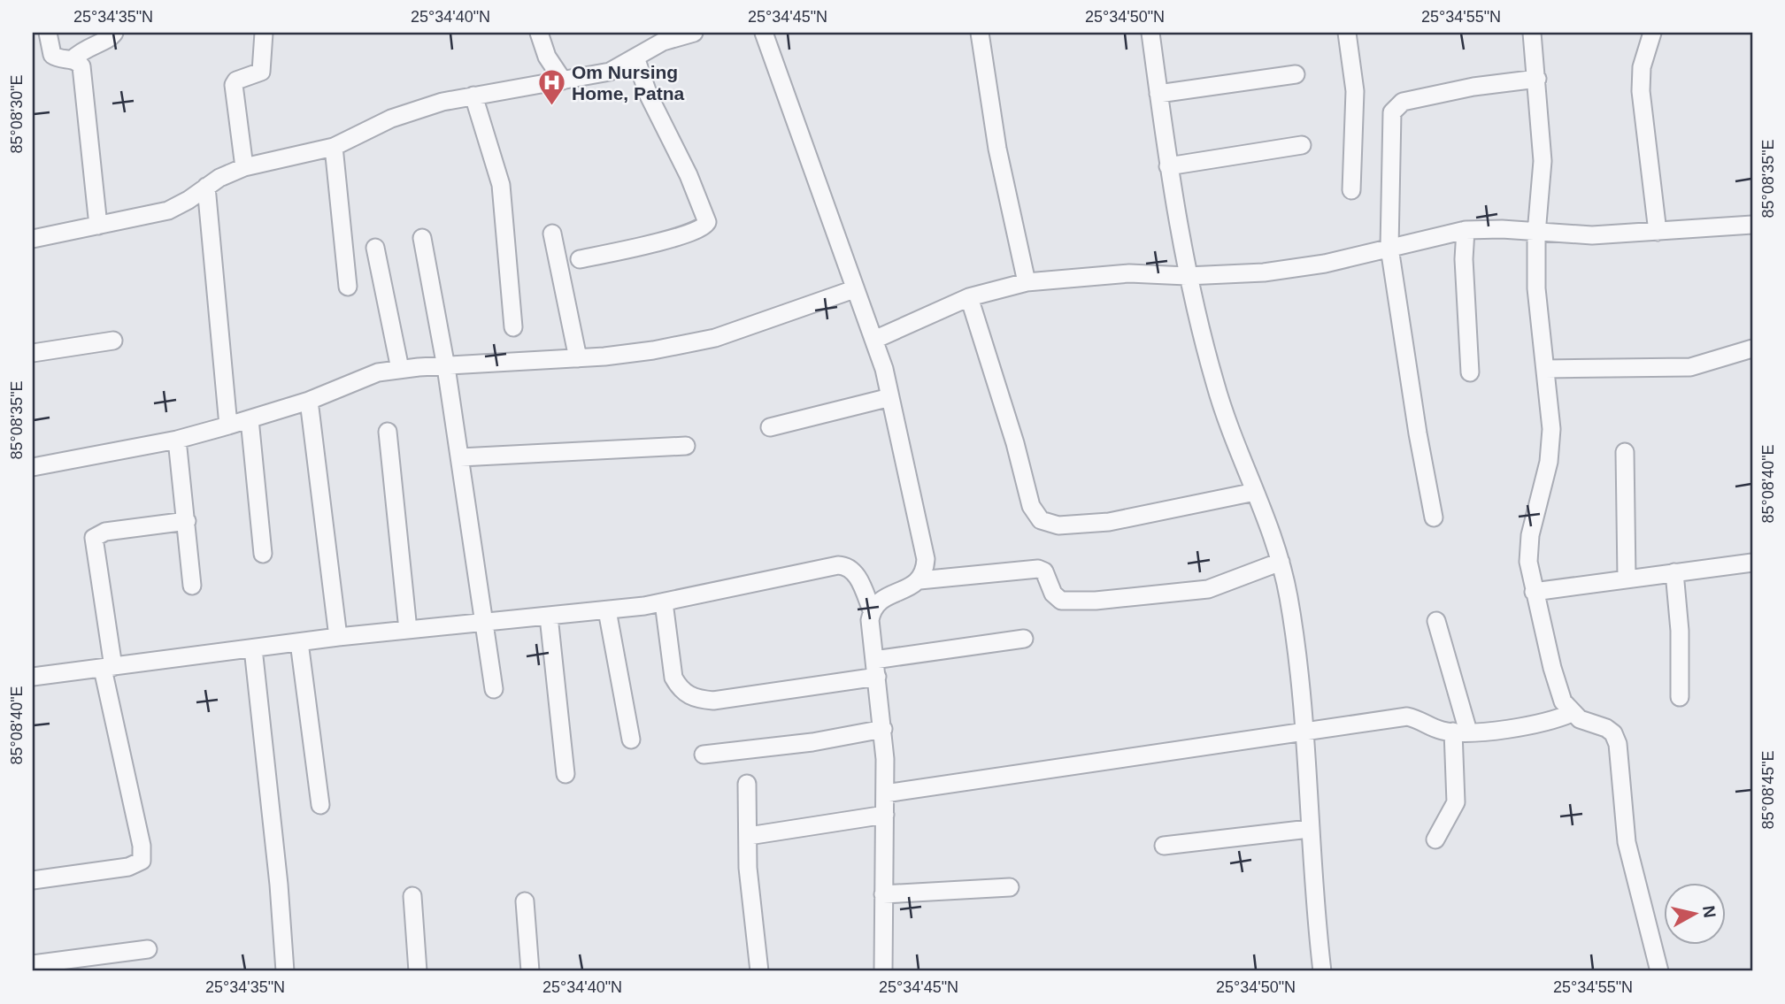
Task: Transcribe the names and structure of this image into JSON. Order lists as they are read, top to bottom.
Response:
{
  "places": {
    "hospital": ["Om Nursing Home, Patna"]
  },
  "north": "right",
  "coordinates": [
    "25°34'35\"N",
    "25°34'40\"N",
    "25°34'45\"N",
    "25°34'50\"N",
    "25°34'55\"N",
    "85°08'30\"E",
    "85°08'35\"E",
    "85°08'40\"E",
    "85°08'45\"E"
  ]
}
